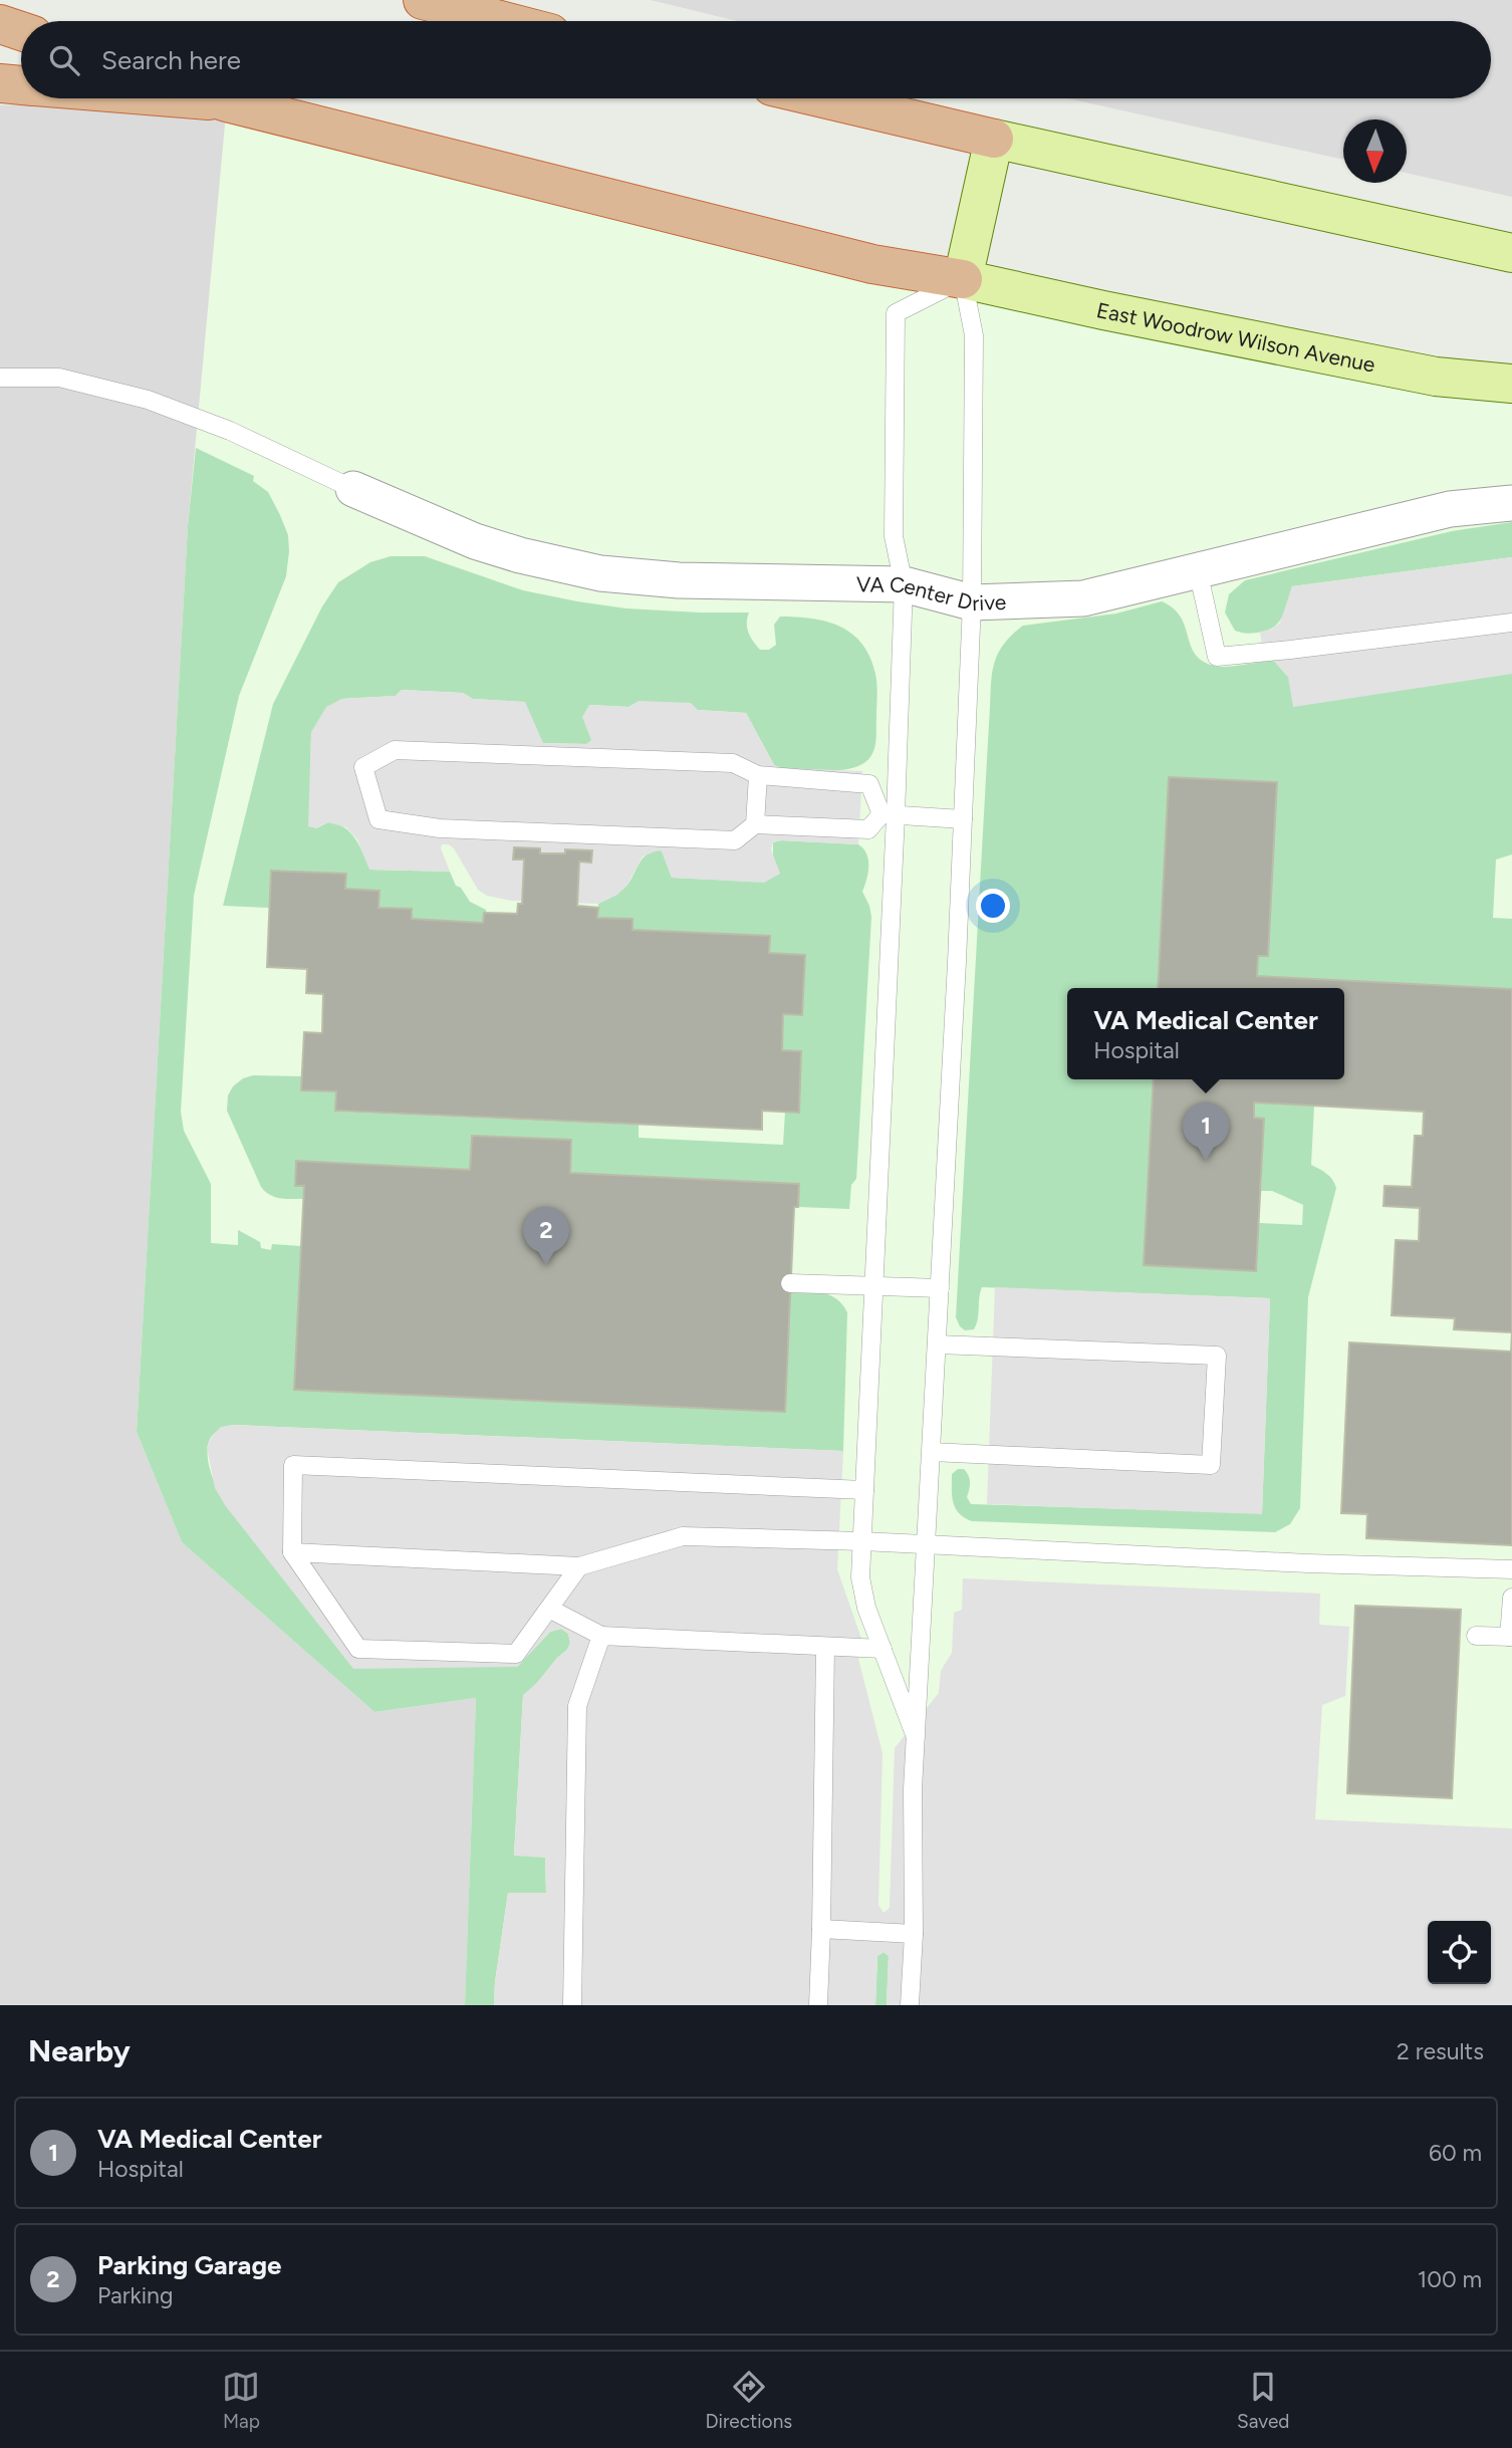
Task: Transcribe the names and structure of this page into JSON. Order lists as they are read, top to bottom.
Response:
{
  "streets": {
    "main road": ["East Woodrow Wilson Avenue"],
    "street": ["VA Center Drive"]
  },
  "north": "bottom",
  "page": {
    "search": "Search here",
    "popup": ["VA Medical Center", "Hospital"],
    "pins": ["1", "2"],
    "heading": ["Nearby", "2 results"],
    "list": [
      {
        "mark": "1",
        "name": "VA Medical Center",
        "note": "Hospital",
        "value": "60 m"
      },
      {
        "mark": "2",
        "name": "Parking Garage",
        "note": "Parking",
        "value": "100 m"
      }
    ],
    "nav": ["Map", "Directions", "Saved"]
  }
}
